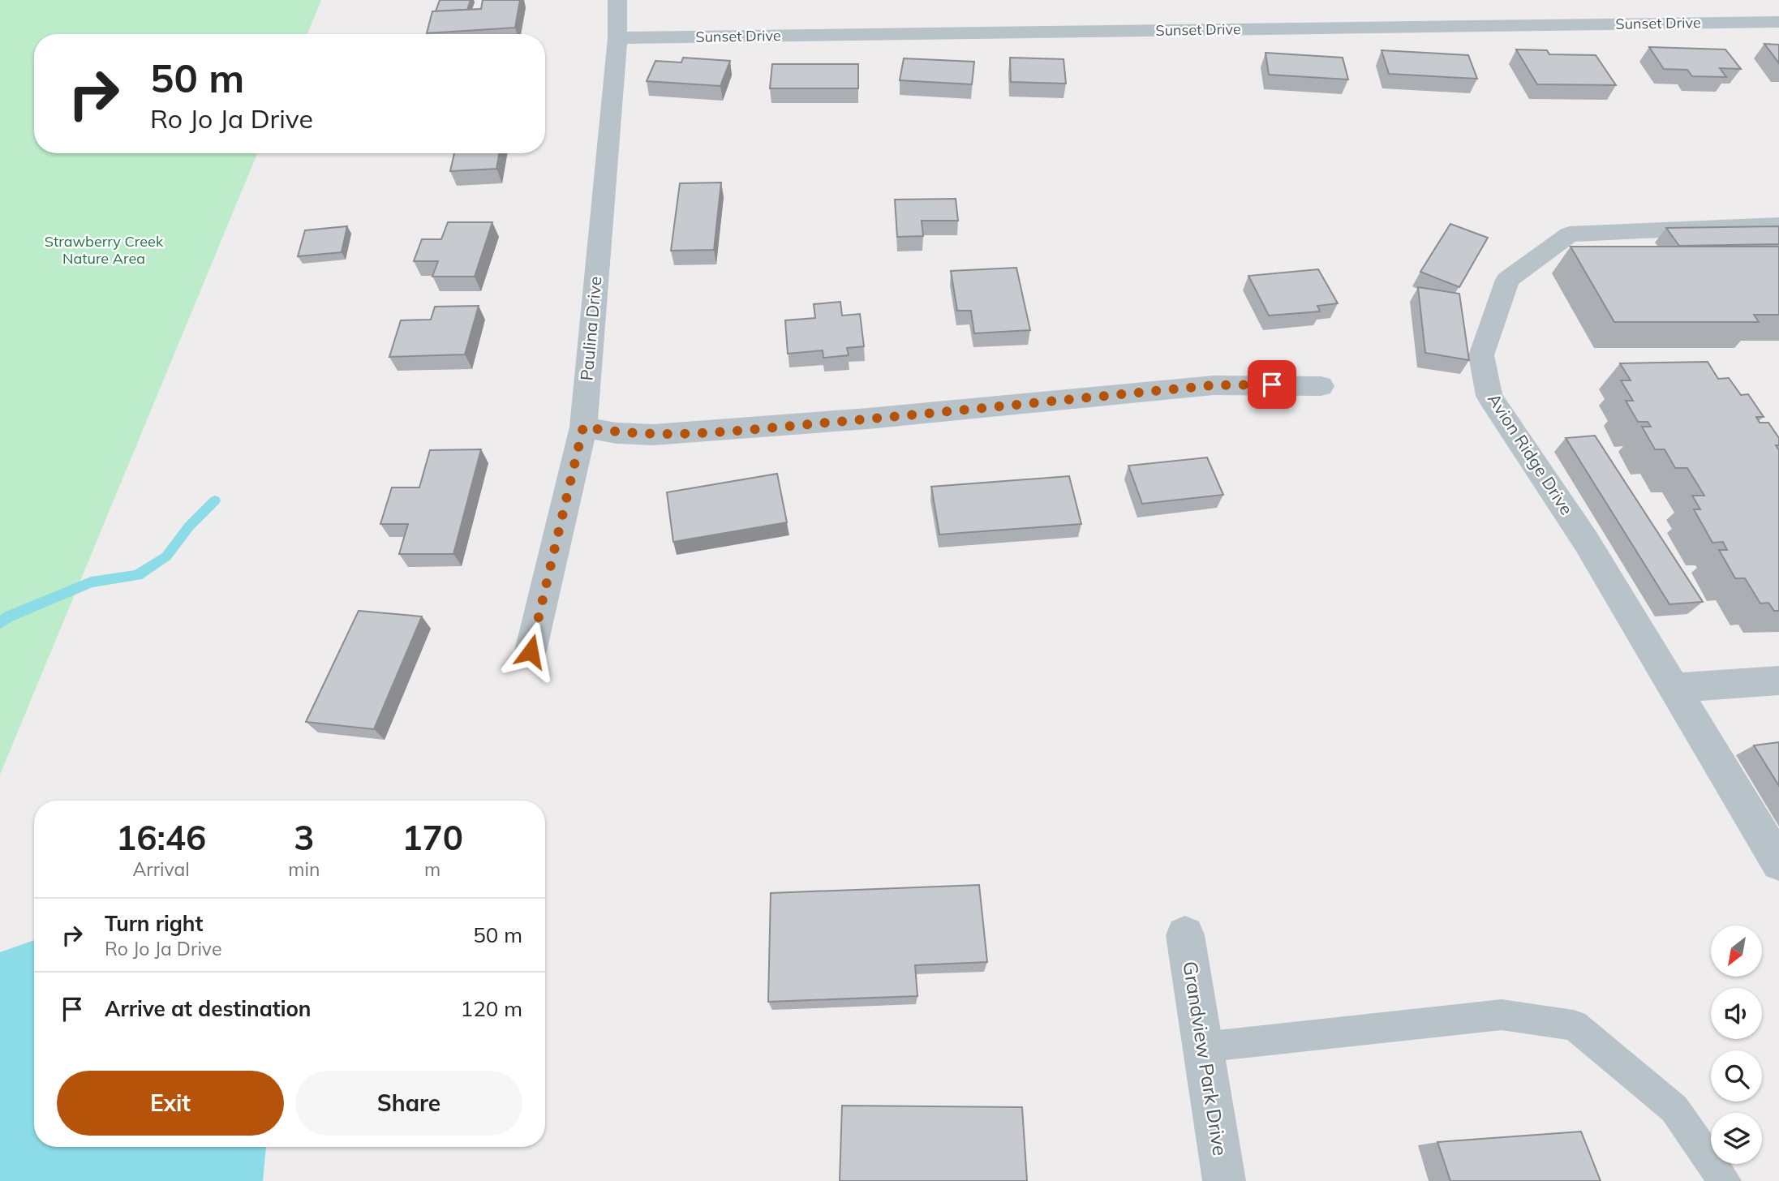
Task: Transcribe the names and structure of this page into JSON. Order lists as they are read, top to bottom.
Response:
{
  "streets": {
    "street": [
      "Sunset Drive",
      "Paulina Drive",
      "Avion Ridge Drive",
      "Grandview Park Drive"
    ]
  },
  "crossings": [
    ["Sunset Drive", "Paulina Drive"]
  ],
  "parks": ["Strawberry Creek Nature Area"],
  "north": "bottom left",
  "page": {
    "turn": ["50 m", "Ro Jo Ja Drive"],
    "eta": [
      "16:46",
      "Arrival",
      "3",
      "min",
      "170",
      "m"
    ],
    "list": [
      {
        "name": "Turn right",
        "note": "Ro Jo Ja Drive",
        "value": "50 m"
      },
      {
        "name": "Arrive at destination",
        "value": "120 m"
      }
    ],
    "buttons": ["Exit", "Share"]
  }
}
